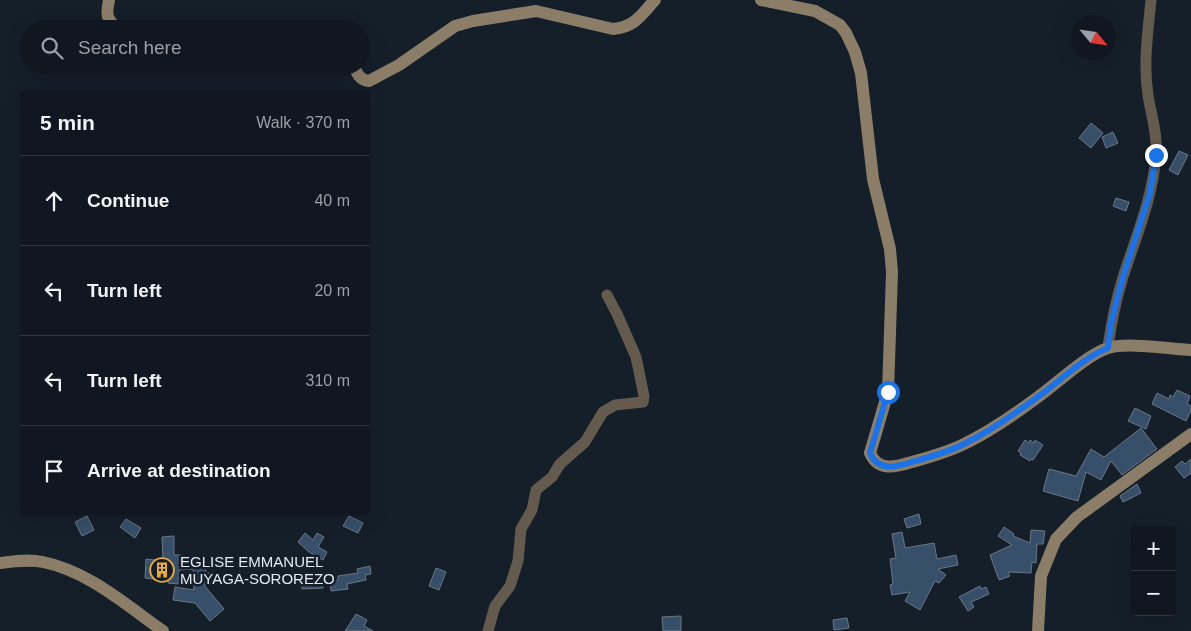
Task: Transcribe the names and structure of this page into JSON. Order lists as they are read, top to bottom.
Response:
{
  "places": {
    "building": ["EGLISE EMMANUEL MUYAGA-SOROREZO"]
  },
  "north": "bottom right",
  "page": {
    "search": "Search here",
    "heading": ["5 min", "Walk · 370 m"],
    "list": [
      ["Continue", "40 m"],
      ["Turn left", "20 m"],
      ["Turn left", "310 m"],
      "Arrive at destination"
    ],
    "map_buttons": ["+", "−"]
  }
}
